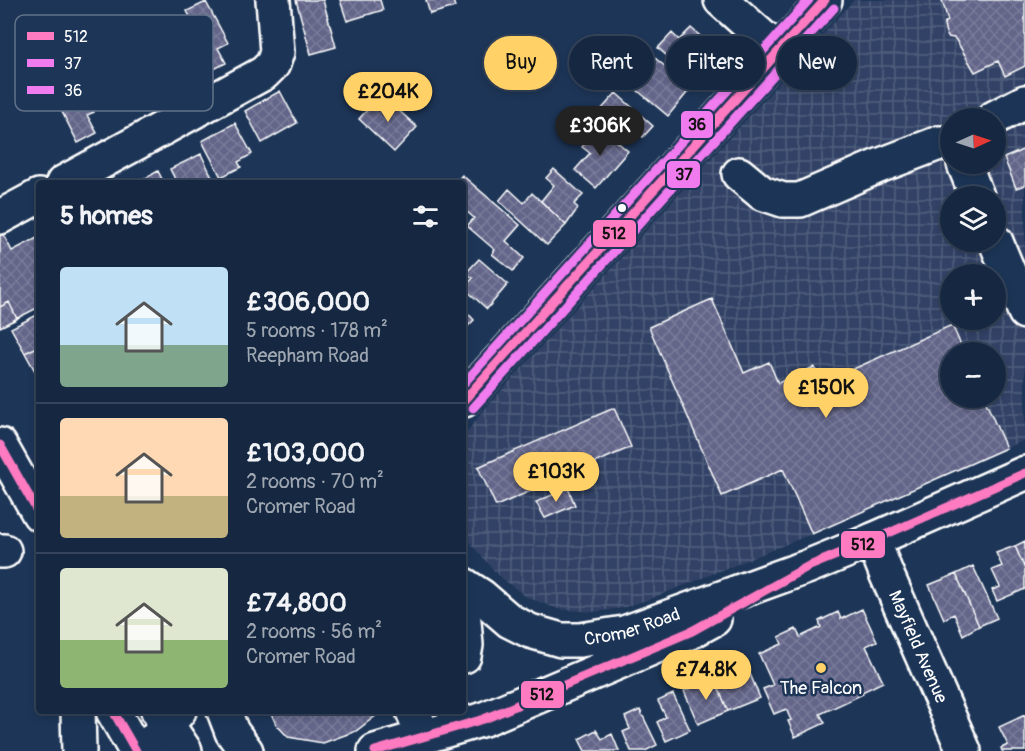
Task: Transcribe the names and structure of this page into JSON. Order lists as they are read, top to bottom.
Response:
{
  "streets": {
    "main road": ["Cromer Road", "Mayfield Avenue"]
  },
  "crossings": [
    ["Cromer Road", "Mayfield Avenue"]
  ],
  "places": ["The Falcon"],
  "lines": ["transit line 512", "transit line 36", "transit line 37"],
  "legend": ["512", "37", "36"],
  "north": "right",
  "page": {
    "chip": [
      "Buy",
      "Rent",
      "Filters",
      "New"
    ],
    "price": [
      "£204K",
      "£306K",
      "£150K",
      "£103K",
      "£74.8K"
    ],
    "map_buttons": ["+", "−"],
    "heading": "5 homes",
    "list": [
      {
        "name": "£306,000",
        "note": "5 rooms · 178 m² · Reepham Road"
      },
      {
        "name": "£103,000",
        "note": "2 rooms · 70 m² · Cromer Road"
      },
      {
        "name": "£74,800",
        "note": "2 rooms · 56 m² · Cromer Road"
      }
    ]
  }
}
